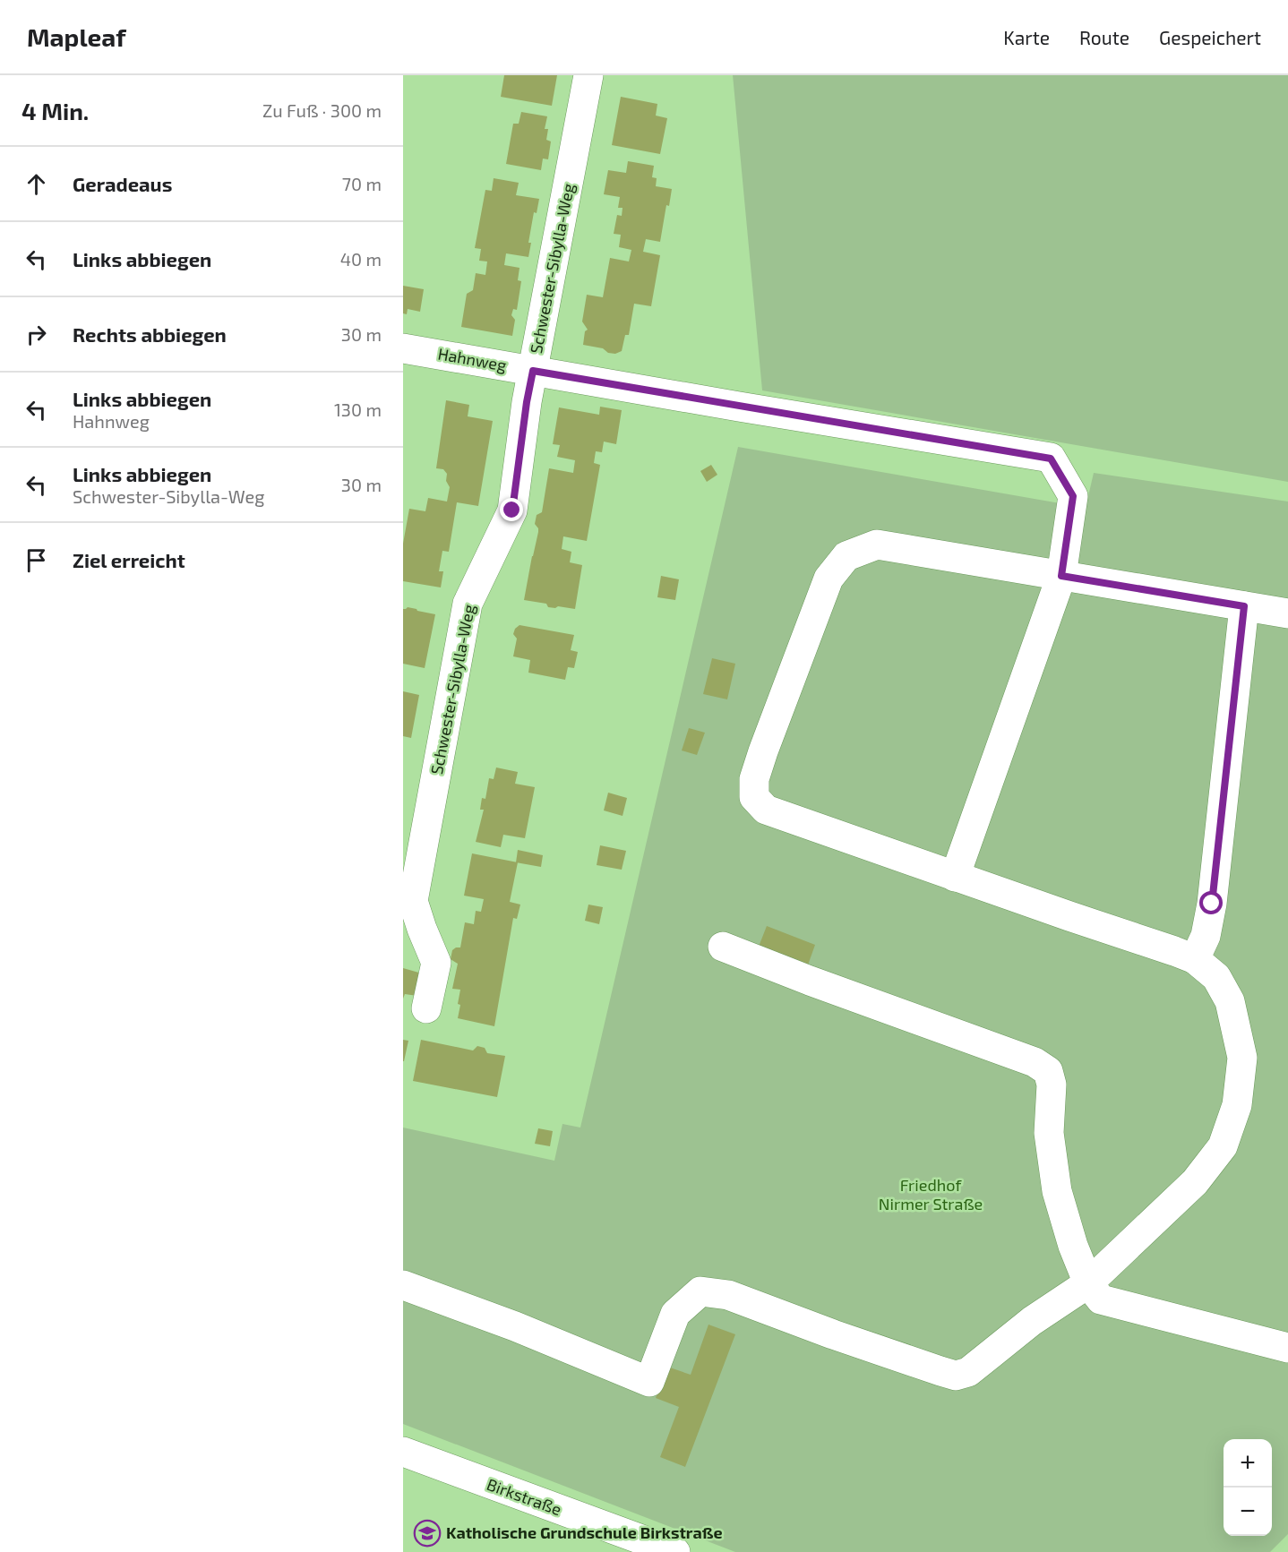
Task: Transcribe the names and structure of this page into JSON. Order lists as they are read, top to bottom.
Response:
{
  "streets": {
    "street": ["Schwester-Sibylla-Weg", "Hahnweg", "Birkstraße"]
  },
  "crossings": [
    ["Schwester-Sibylla-Weg", "Hahnweg"]
  ],
  "parks": ["Friedhof Nirmer Straße"],
  "places": {
    "school or university": ["Katholische Grundschule Birkstraße"]
  },
  "page": {
    "header": "Mapleaf",
    "nav": ["Karte", "Route", "Gespeichert"],
    "heading": ["4 Min.", "Zu Fuß · 300 m"],
    "list": [
      ["Geradeaus", "70 m"],
      ["Links abbiegen", "40 m"],
      ["Rechts abbiegen", "30 m"],
      ["Links abbiegen", "Hahnweg", "130 m"],
      ["Links abbiegen", "Schwester-Sibylla-Weg", "30 m"],
      "Ziel erreicht"
    ],
    "map_buttons": ["+", "−"]
  }
}
